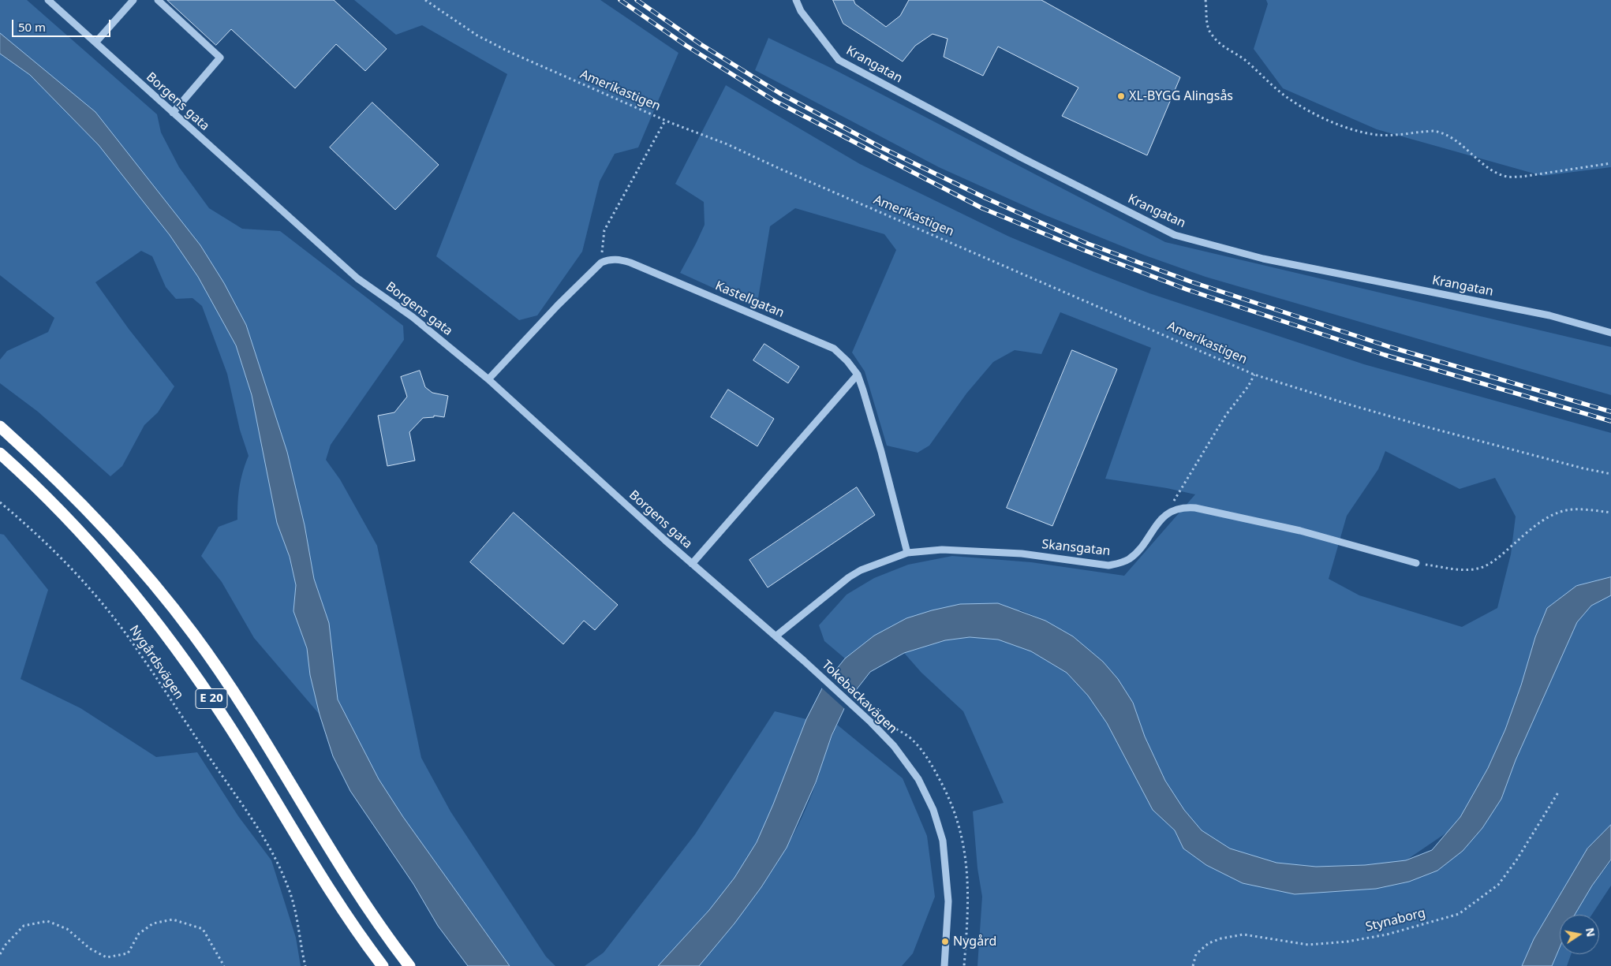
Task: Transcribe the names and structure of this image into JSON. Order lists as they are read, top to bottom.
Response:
{
  "streets": {
    "highway": ["E 20"],
    "street": [
      "Krangatan",
      "Borgens gata",
      "Kastellgatan",
      "Skansgatan",
      "Tokebackavägen"
    ],
    "path": ["Amerikastigen", "Nygårdsvägen", "Stynaborg"]
  },
  "crossings": [
    ["Amerikastigen", "Skansgatan"],
    ["Borgens gata", "Skansgatan"],
    ["Borgens gata", "Tokebackavägen"],
    ["Kastellgatan", "Skansgatan"],
    ["Skansgatan", "Tokebackavägen"]
  ],
  "places": ["XL-BYGG Alingsås", "Nygård"],
  "scale_bar": "50 m",
  "north": "right"
}
